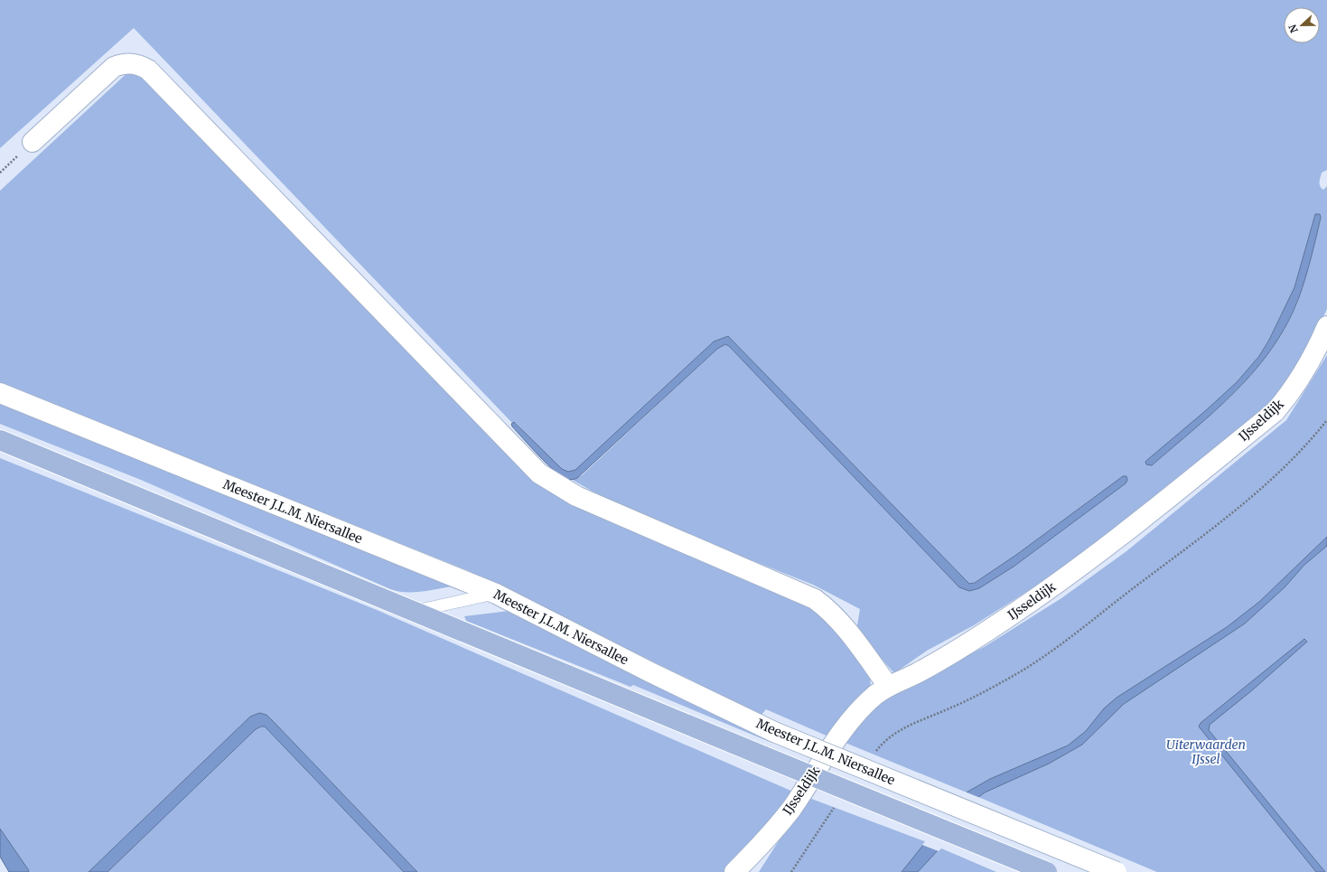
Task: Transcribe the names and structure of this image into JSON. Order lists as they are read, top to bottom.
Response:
{
  "streets": {
    "main road": ["Meester J.L.M. Niersallee"],
    "street": ["IJsseldijk"]
  },
  "parks": ["Uiterwaarden IJssel"],
  "north": "left"
}
